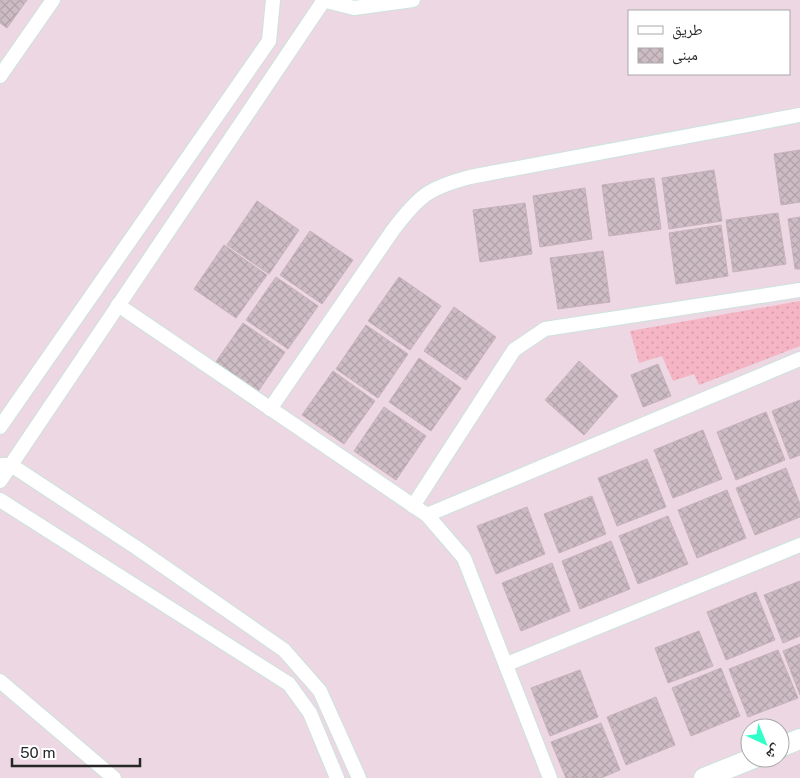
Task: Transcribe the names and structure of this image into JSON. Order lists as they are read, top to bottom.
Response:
{
  "legend": ["طريق", "مبنى"],
  "scale_bar": "50 m",
  "north": "bottom right"
}
